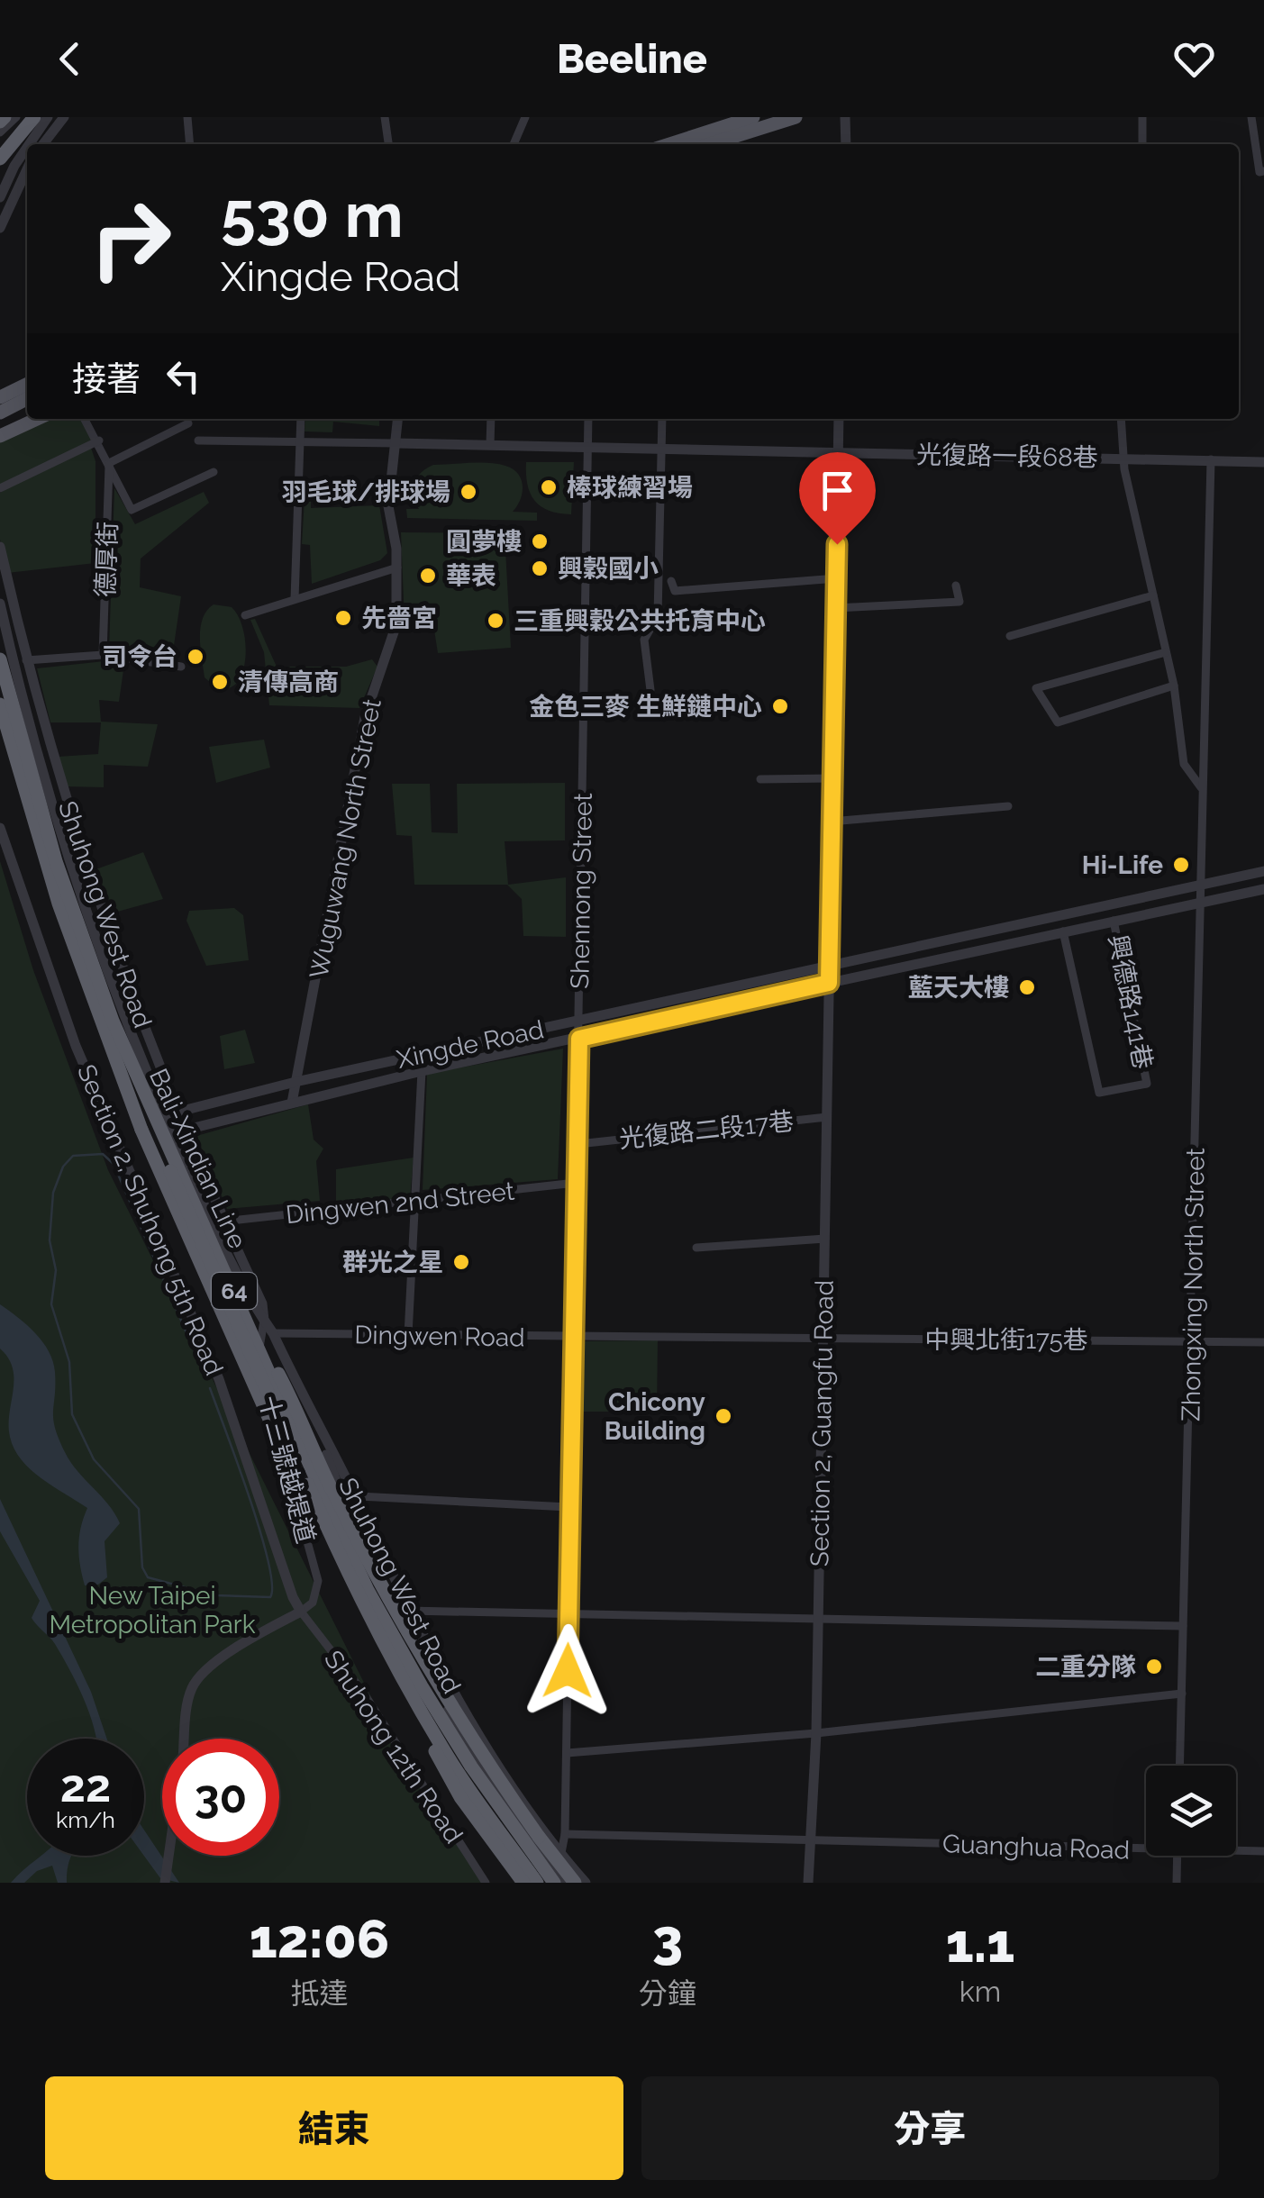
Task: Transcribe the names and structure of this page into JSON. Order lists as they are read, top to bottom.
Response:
{
  "streets": {
    "highway": ["Bali-Xindian Line", "64"],
    "street": [
      "光復路一段68巷",
      "德厚街",
      "Wuguwang North Street",
      "Shennong Street",
      "Shuhong West Road",
      "興德路141巷",
      "Xingde Road",
      "光復路二段17巷",
      "Dingwen 2nd Street",
      "Section 2, Shuhong 5th Road",
      "Zhongxing North Street",
      "Dingwen Road",
      "中興北街175巷",
      "Section 2, Guangfu Road",
      "十三號越堤道",
      "Shuhong 12th Road",
      "Guanghua Road"
    ]
  },
  "crossings": [
    ["光復路一段68巷", "Wuguwang North Street"],
    ["光復路一段68巷", "Shennong Street"],
    ["光復路一段68巷", "Zhongxing North Street"],
    ["光復路一段68巷", "Section 2, Guangfu Road"],
    ["Wuguwang North Street", "Xingde Road"],
    ["Shennong Street", "Shuhong West Road"],
    ["Shennong Street", "Xingde Road"],
    ["Shennong Street", "Dingwen 2nd Street"],
    ["Shennong Street", "Dingwen Road"],
    ["Shennong Street", "Guanghua Road"],
    ["Shuhong West Road", "Xingde Road"],
    ["Shuhong West Road", "Dingwen 2nd Street"],
    ["Shuhong West Road", "Dingwen Road"],
    ["Shuhong West Road", "十三號越堤道"],
    ["興德路141巷", "Xingde Road"],
    ["Xingde Road", "Zhongxing North Street"],
    ["Xingde Road", "Section 2, Guangfu Road"],
    ["光復路二段17巷", "Section 2, Guangfu Road"],
    ["Section 2, Shuhong 5th Road", "十三號越堤道"],
    ["Section 2, Shuhong 5th Road", "Shuhong 12th Road"],
    ["Zhongxing North Street", "中興北街175巷"],
    ["Dingwen Road", "中興北街175巷"],
    ["Dingwen Road", "Section 2, Guangfu Road"],
    ["中興北街175巷", "Section 2, Guangfu Road"],
    ["Section 2, Guangfu Road", "Guanghua Road"],
    ["十三號越堤道", "Shuhong 12th Road"]
  ],
  "parks": ["New Taipei Metropolitan Park"],
  "places": [
    "棒球練習場",
    "羽毛球/排球場",
    "圓夢樓",
    "興穀國小",
    "華表",
    "先嗇宮",
    "三重興穀公共托育中心",
    "司令台",
    "清傳高商",
    "金色三麥 生鮮鏈中心",
    "Hi-Life",
    "藍天大樓",
    "群光之星",
    "Chicony Building",
    "二重分隊"
  ],
  "page": {
    "header": "Beeline",
    "turn": ["530 m", "Xingde Road"],
    "then": "接著",
    "speed": "22 km/h",
    "limit": "30",
    "eta": [
      "12:06",
      "抵達",
      "3",
      "分鐘",
      "1.1",
      "km"
    ],
    "buttons": ["結束", "分享"]
  }
}
